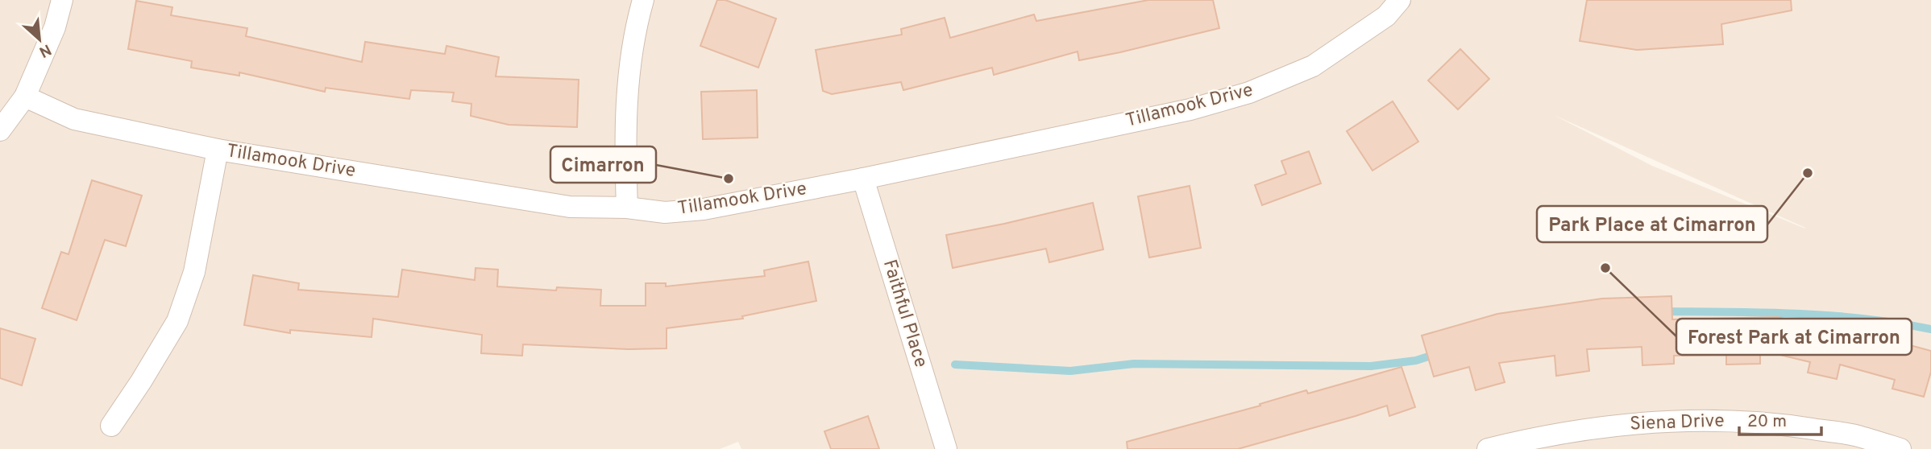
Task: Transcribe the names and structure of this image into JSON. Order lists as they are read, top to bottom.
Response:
{
  "streets": {
    "street": ["Tillamook Drive", "Faithful Place", "Siena Drive"]
  },
  "crossings": [
    ["Tillamook Drive", "Faithful Place"]
  ],
  "places": ["Park Place at Cimarron", "Cimarron", "Forest Park at Cimarron"],
  "scale_bar": "20 m",
  "north": "bottom right"
}
